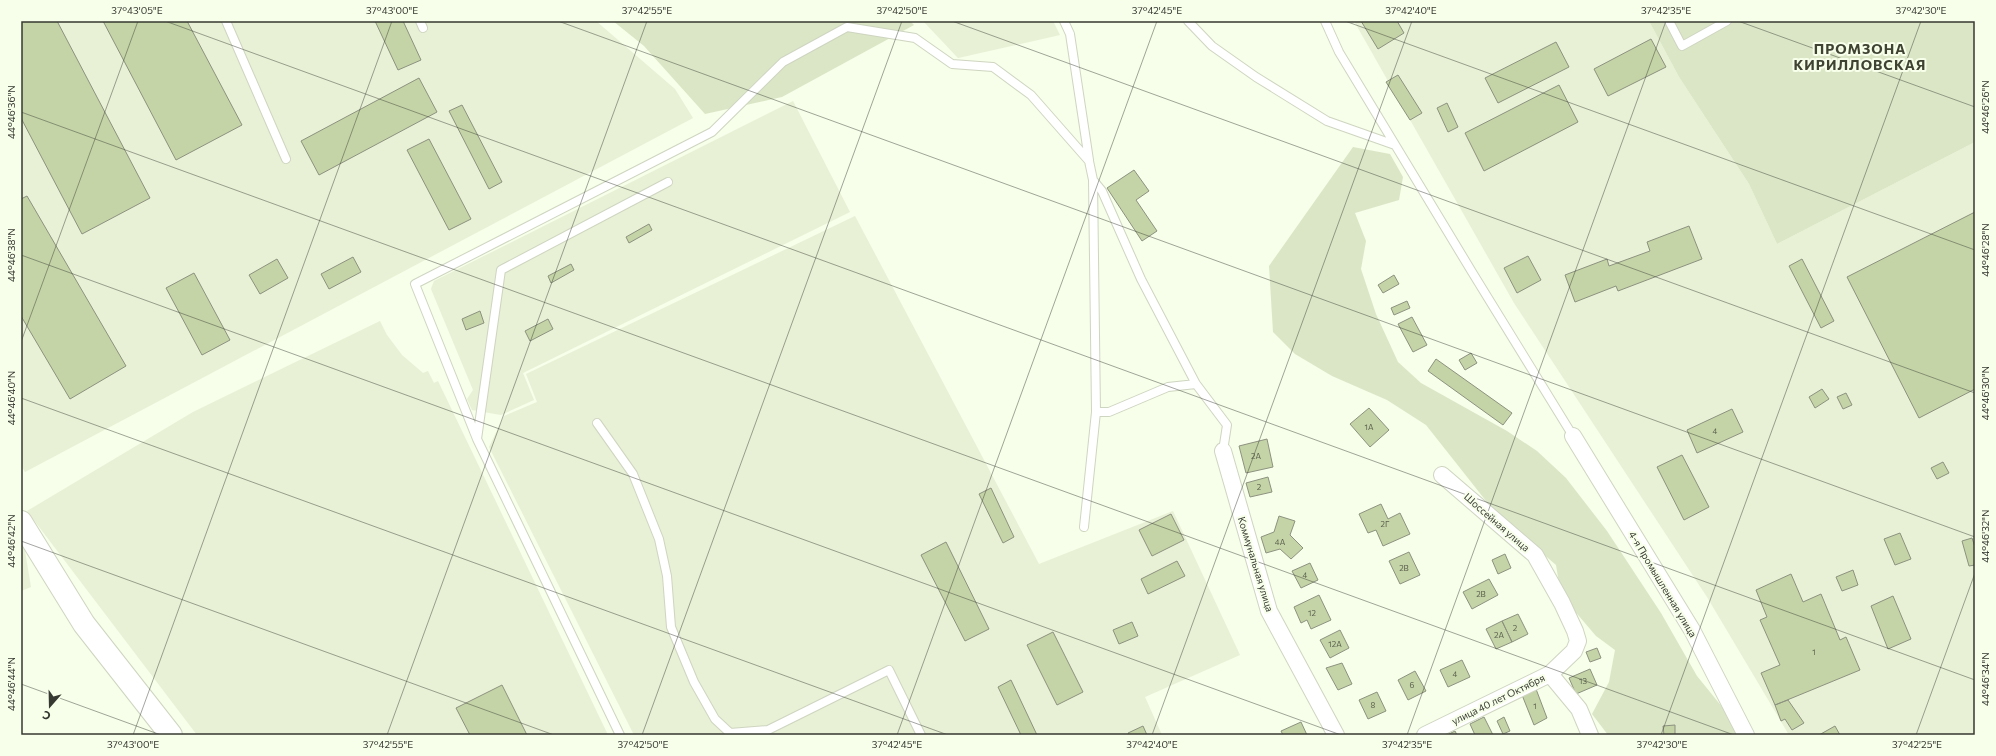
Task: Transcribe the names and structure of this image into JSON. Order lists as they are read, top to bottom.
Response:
{
  "streets": {
    "street": [
      "Шоссейная улица",
      "Коммунальная улица",
      "4-я Промышленная улица",
      "улица 40 лет Октября"
    ]
  },
  "crossings": [
    ["Шоссейная улица", "улица 40 лет Октября"]
  ],
  "districts": ["ПРОМЗОНА КИРИЛЛОВСКАЯ"],
  "house_numbers": [
    "1А",
    "4",
    "2А",
    "2",
    "2Г",
    "4А",
    "2В",
    "4",
    "2В",
    "12",
    "2",
    "2А",
    "12А",
    "1",
    "4",
    "13",
    "6",
    "8",
    "1"
  ],
  "north": "bottom",
  "coordinates": [
    "37°43'05\"E",
    "37°43'00\"E",
    "37°42'55\"E",
    "37°42'50\"E",
    "37°42'45\"E",
    "37°42'40\"E",
    "37°42'35\"E",
    "37°42'30\"E",
    "44°46'26\"N",
    "44°46'36\"N",
    "44°46'28\"N",
    "44°46'38\"N",
    "44°46'30\"N",
    "44°46'40\"N",
    "44°46'32\"N",
    "44°46'42\"N",
    "44°46'34\"N",
    "44°46'44\"N",
    "37°42'25\"E"
  ]
}
